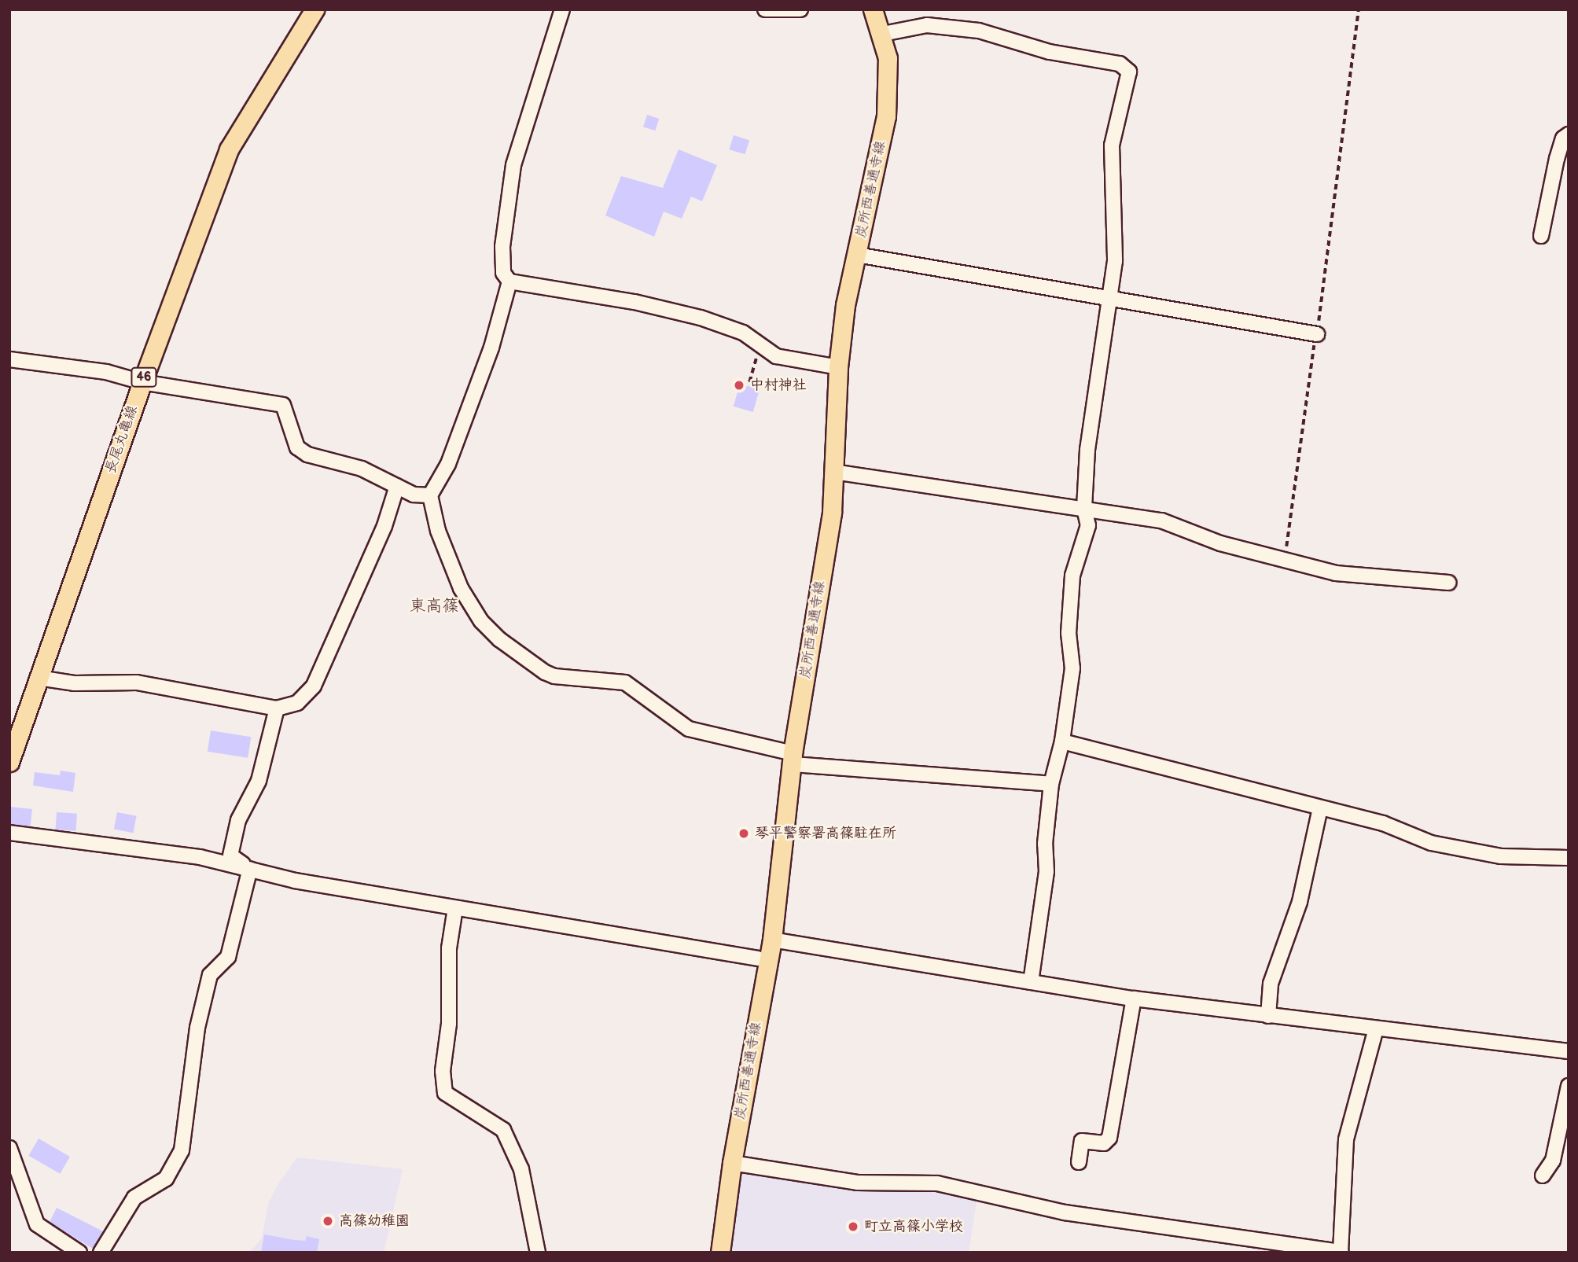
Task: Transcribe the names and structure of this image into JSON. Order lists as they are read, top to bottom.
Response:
{
  "streets": {
    "main road": ["炭所西善通寺線", "46", "長尾丸亀線"]
  },
  "districts": ["東高篠"],
  "places": [
    "中村神社",
    "琴平警察署高篠駐在所",
    "高篠幼稚園",
    "町立高篠小学校"
  ]
}
